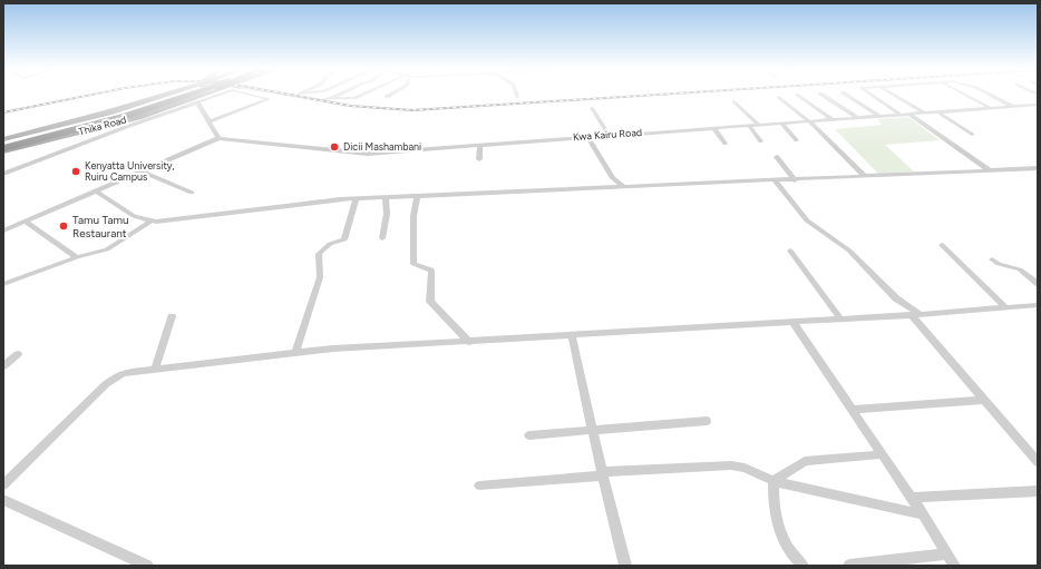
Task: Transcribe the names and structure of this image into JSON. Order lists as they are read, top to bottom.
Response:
{
  "streets": {
    "highway": ["Thika Road"],
    "street": ["Kwa Kairu Road"]
  },
  "places": ["Dicii Mashambani", "Kenyatta University, Ruiru Campus", "Tamu Tamu Restaurant"]
}
